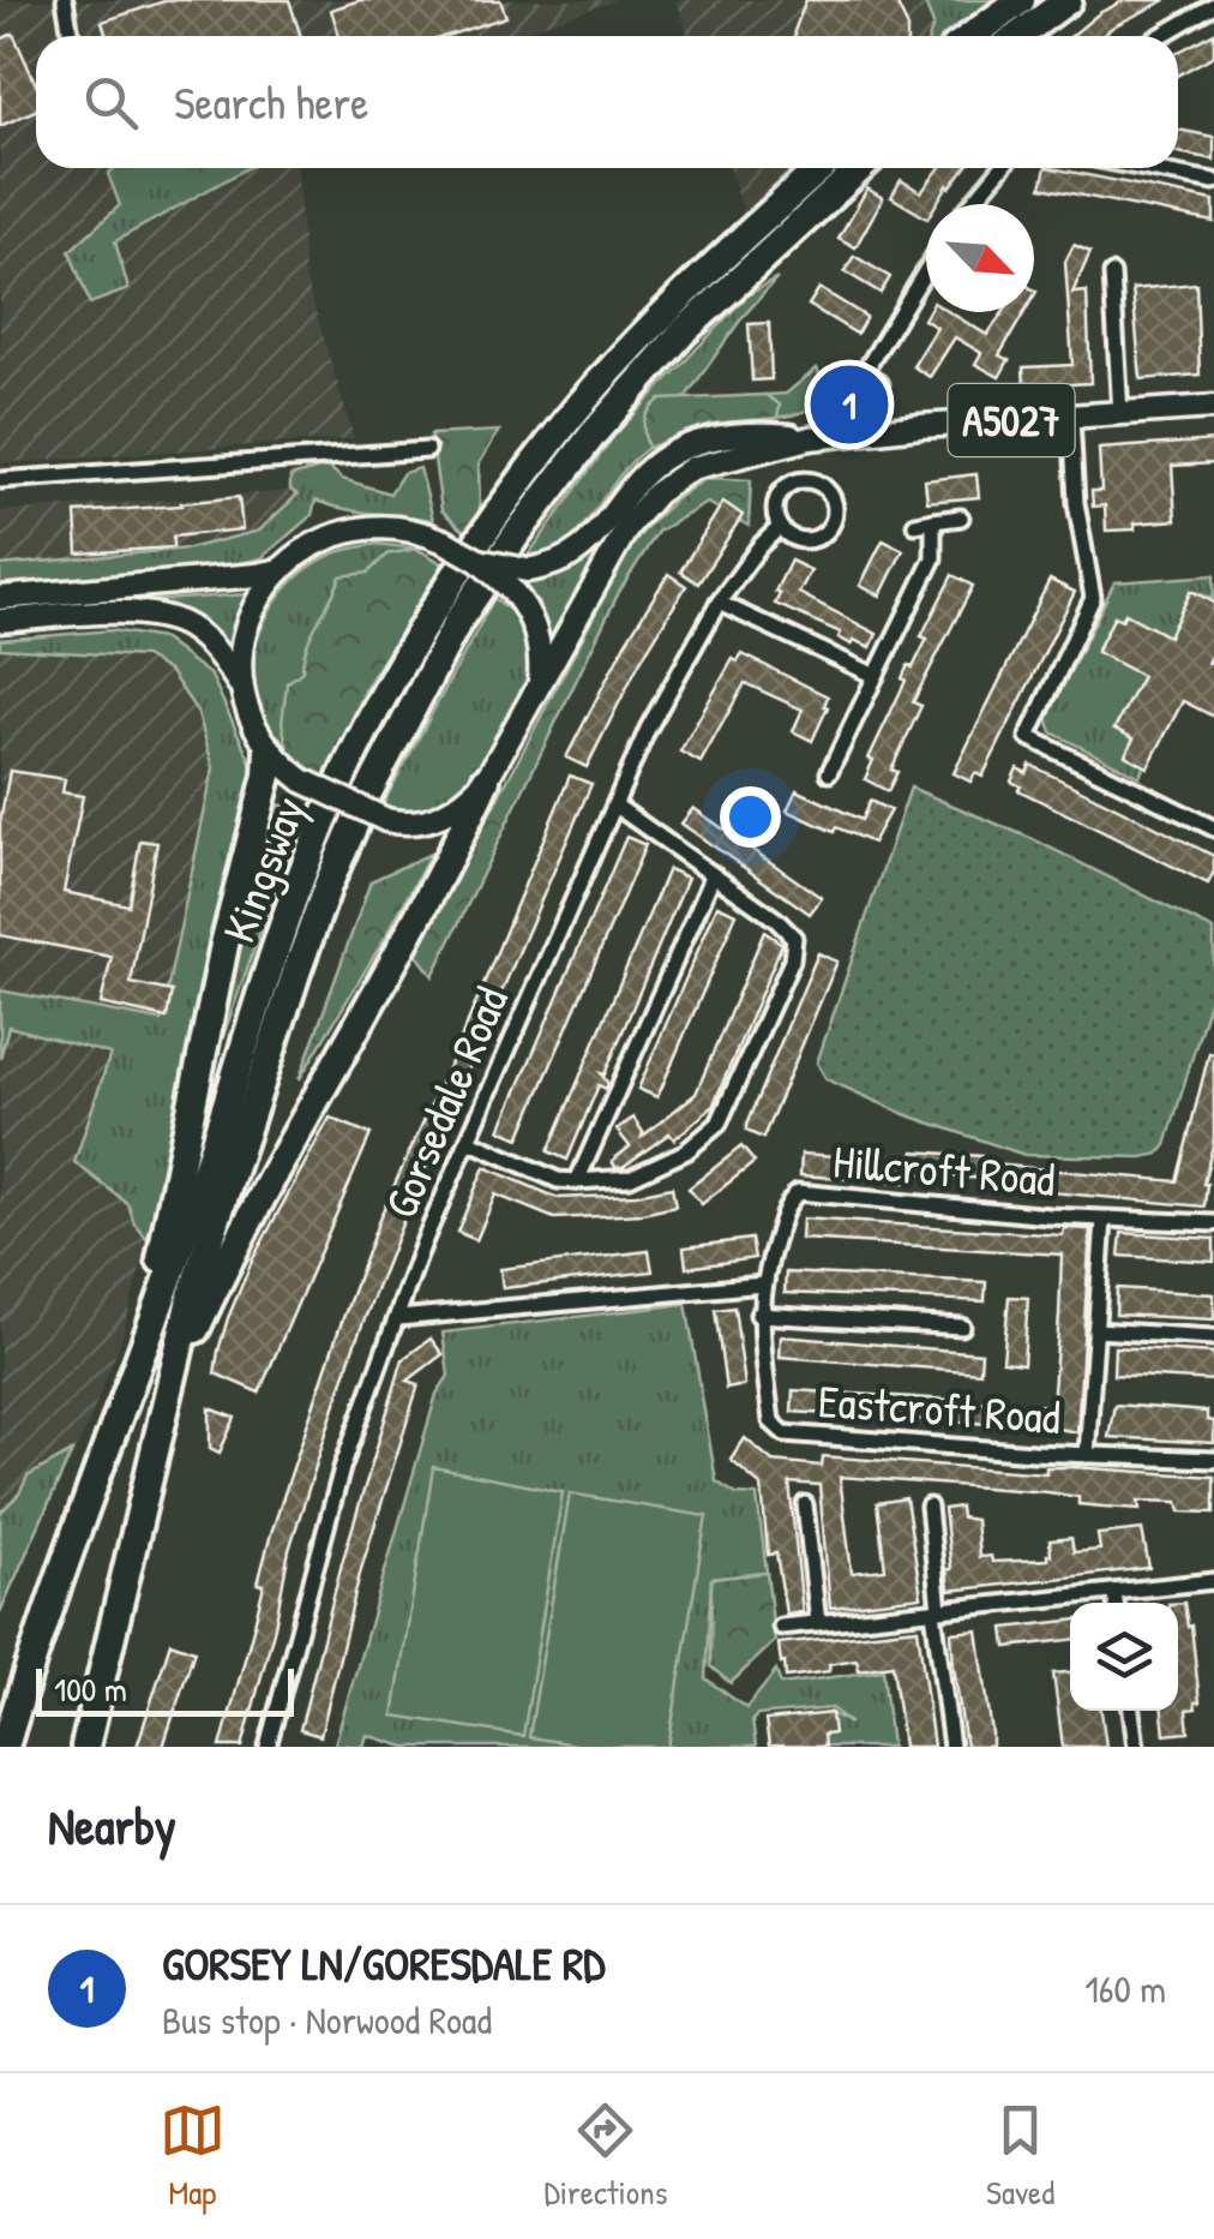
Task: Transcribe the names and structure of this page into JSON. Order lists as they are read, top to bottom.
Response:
{
  "streets": {
    "highway": ["Kingsway"],
    "main road": ["A5027"],
    "street": ["Gorsedale Road", "Hillcroft Road", "Eastcroft Road"]
  },
  "crossings": [
    ["Hillcroft Road", "Eastcroft Road"]
  ],
  "scale_bar": "100 m",
  "north": "bottom right",
  "page": {
    "search": "Search here",
    "pins": "1",
    "scale": "100 m",
    "heading": "Nearby",
    "list": [
      {
        "mark": "1",
        "name": "GORSEY LN/GORESDALE RD",
        "note": "Bus stop · Norwood Road",
        "value": "160 m"
      }
    ],
    "nav": ["Map", "Directions", "Saved"]
  }
}
